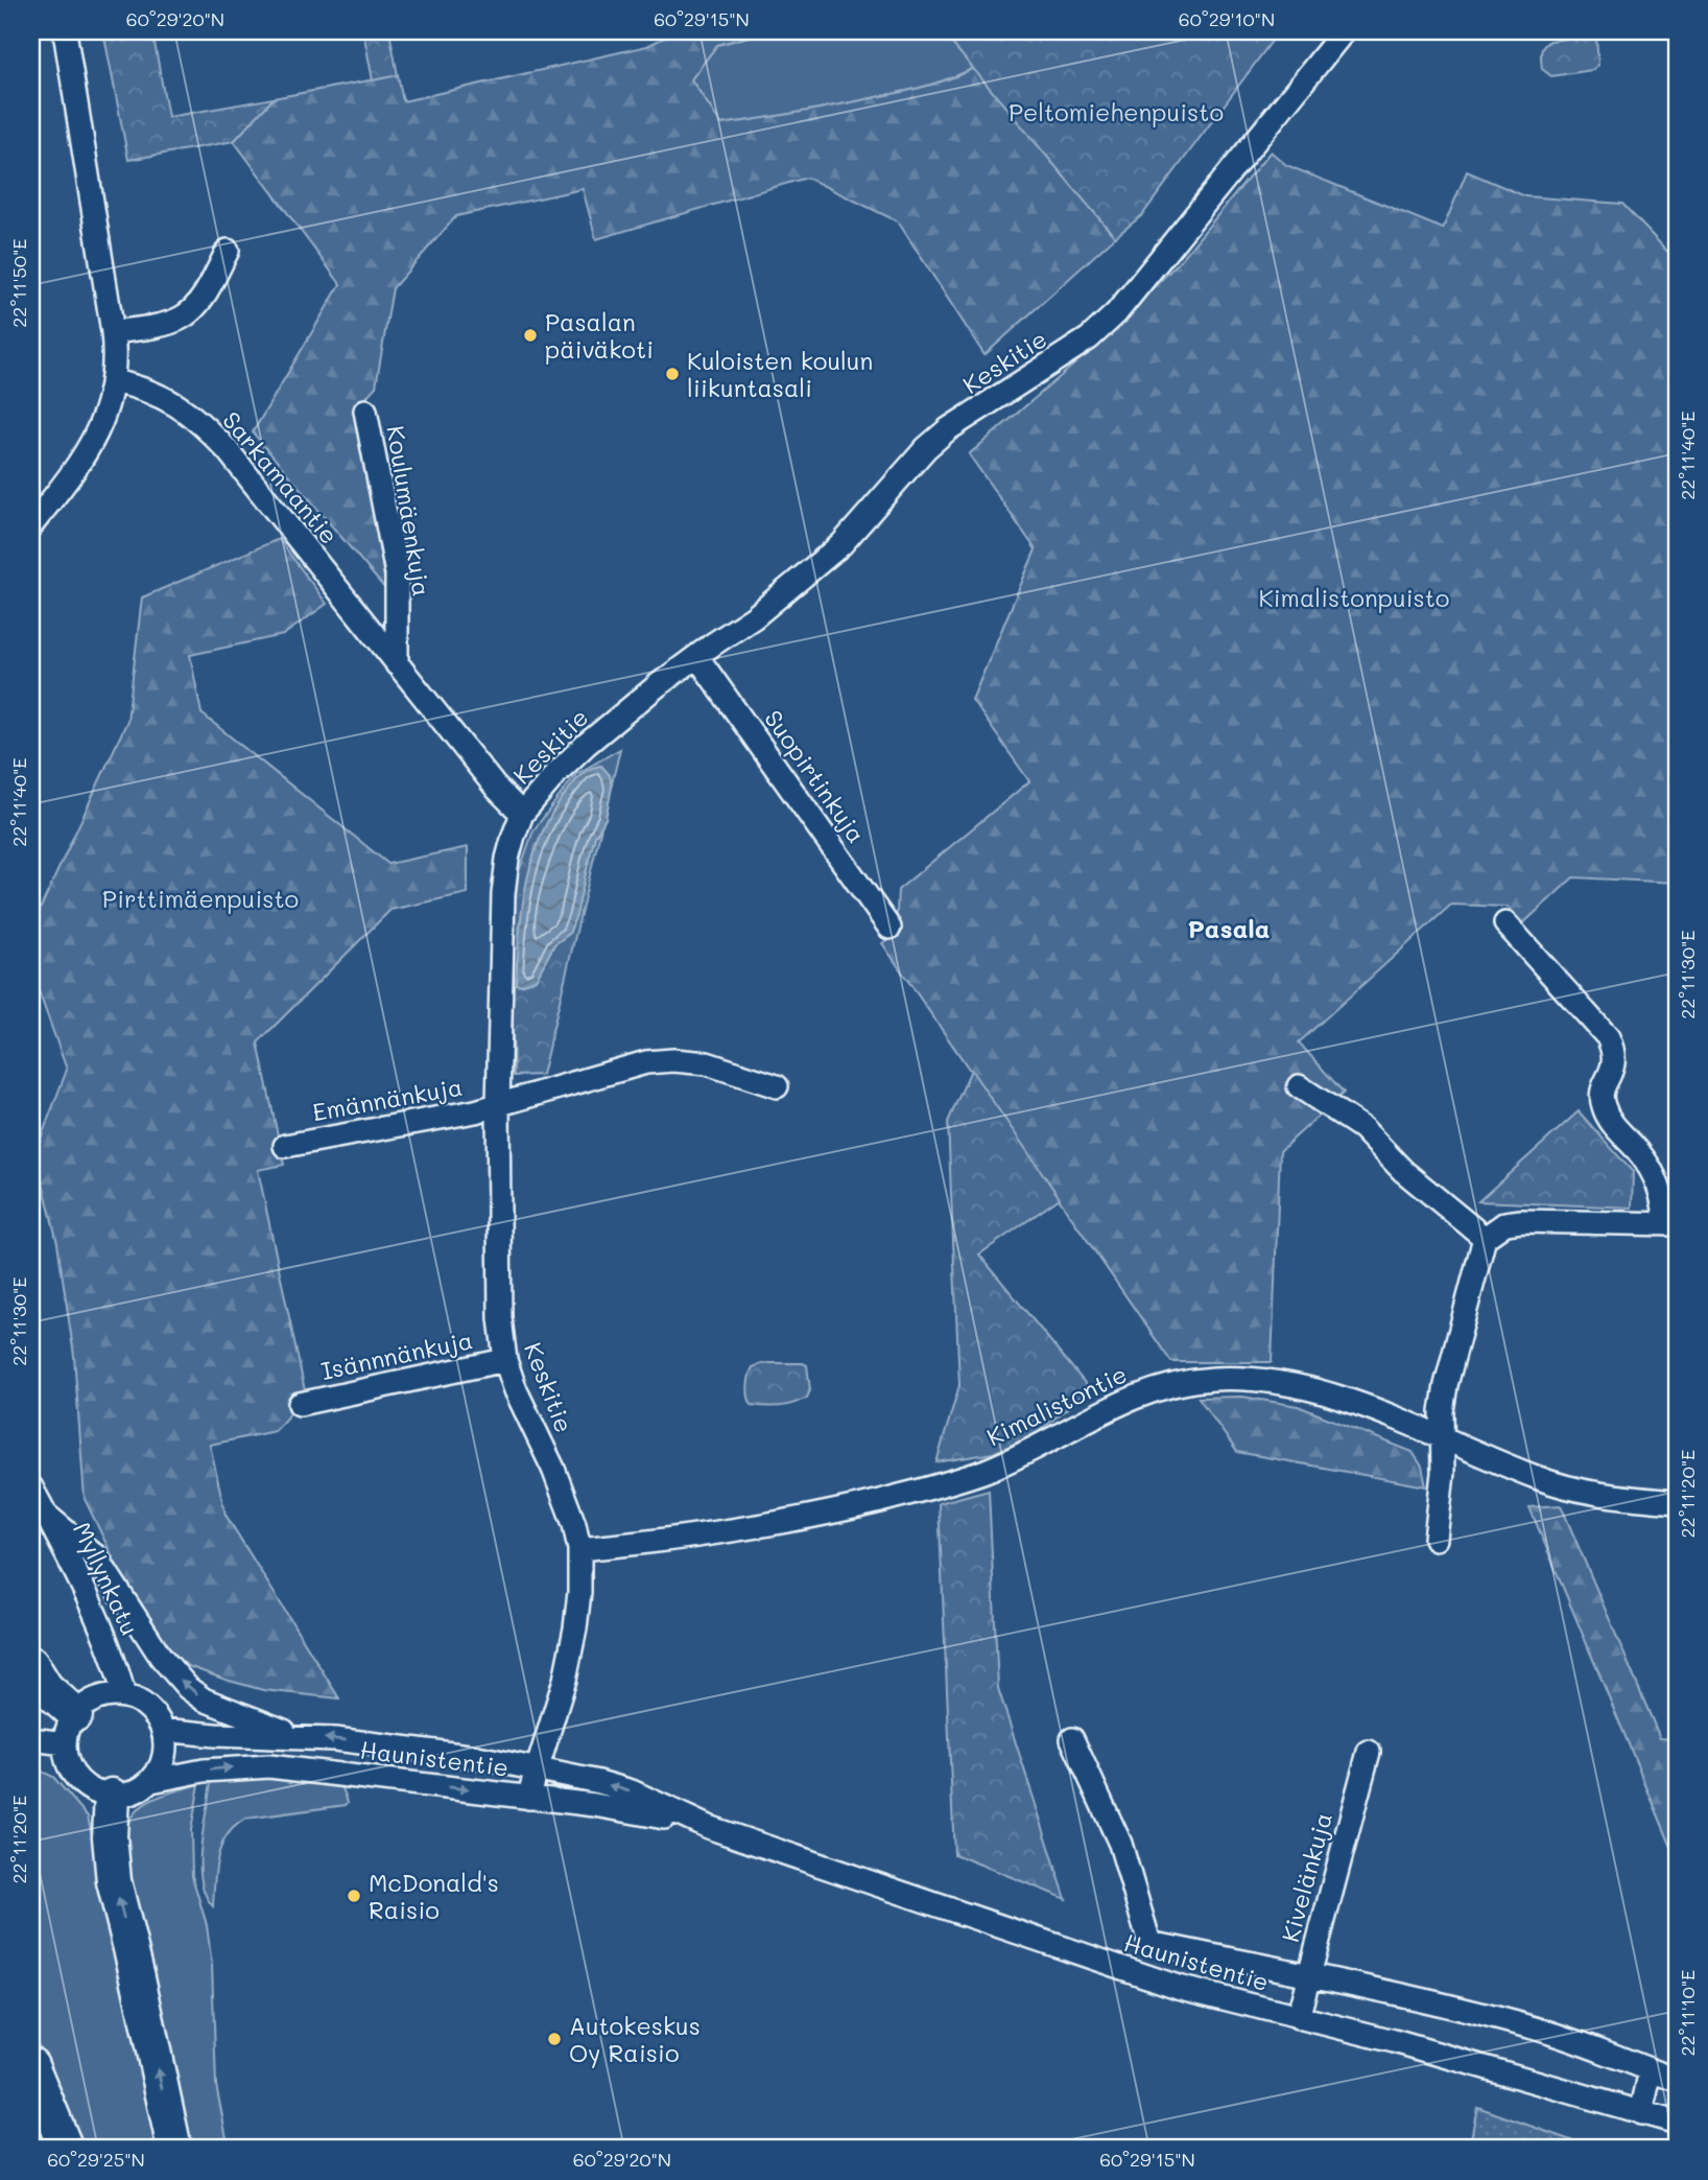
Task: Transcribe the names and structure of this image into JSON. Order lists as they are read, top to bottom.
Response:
{
  "streets": {
    "street": [
      "Keskitie",
      "Sarkamaantie",
      "Koulumäenkuja",
      "Suopirtinkuja",
      "Emännänkuja",
      "Isännnänkuja",
      "Kimalistontie",
      "Myllynkatu",
      "Haunistentie",
      "Kivelänkuja"
    ]
  },
  "crossings": [
    ["Keskitie", "Sarkamaantie"],
    ["Keskitie", "Suopirtinkuja"],
    ["Keskitie", "Emännänkuja"],
    ["Keskitie", "Isännnänkuja"],
    ["Keskitie", "Kimalistontie"],
    ["Keskitie", "Haunistentie"],
    ["Sarkamaantie", "Koulumäenkuja"],
    ["Myllynkatu", "Haunistentie"],
    ["Haunistentie", "Kivelänkuja"]
  ],
  "districts": ["Pasala"],
  "parks": ["Peltomiehenpuisto", "Kimalistonpuisto", "Pirttimäenpuisto"],
  "places": [
    "Pasalan päiväkoti",
    "Kuloisten koulun liikuntasali",
    "McDonald's Raisio",
    "Autokeskus Oy Raisio"
  ],
  "coordinates": [
    "60°29'20\"N",
    "60°29'15\"N",
    "60°29'10\"N",
    "22°11'50\"E",
    "22°11'40\"E",
    "22°11'30\"E",
    "22°11'20\"E",
    "22°11'10\"E",
    "60°29'25\"N"
  ]
}
